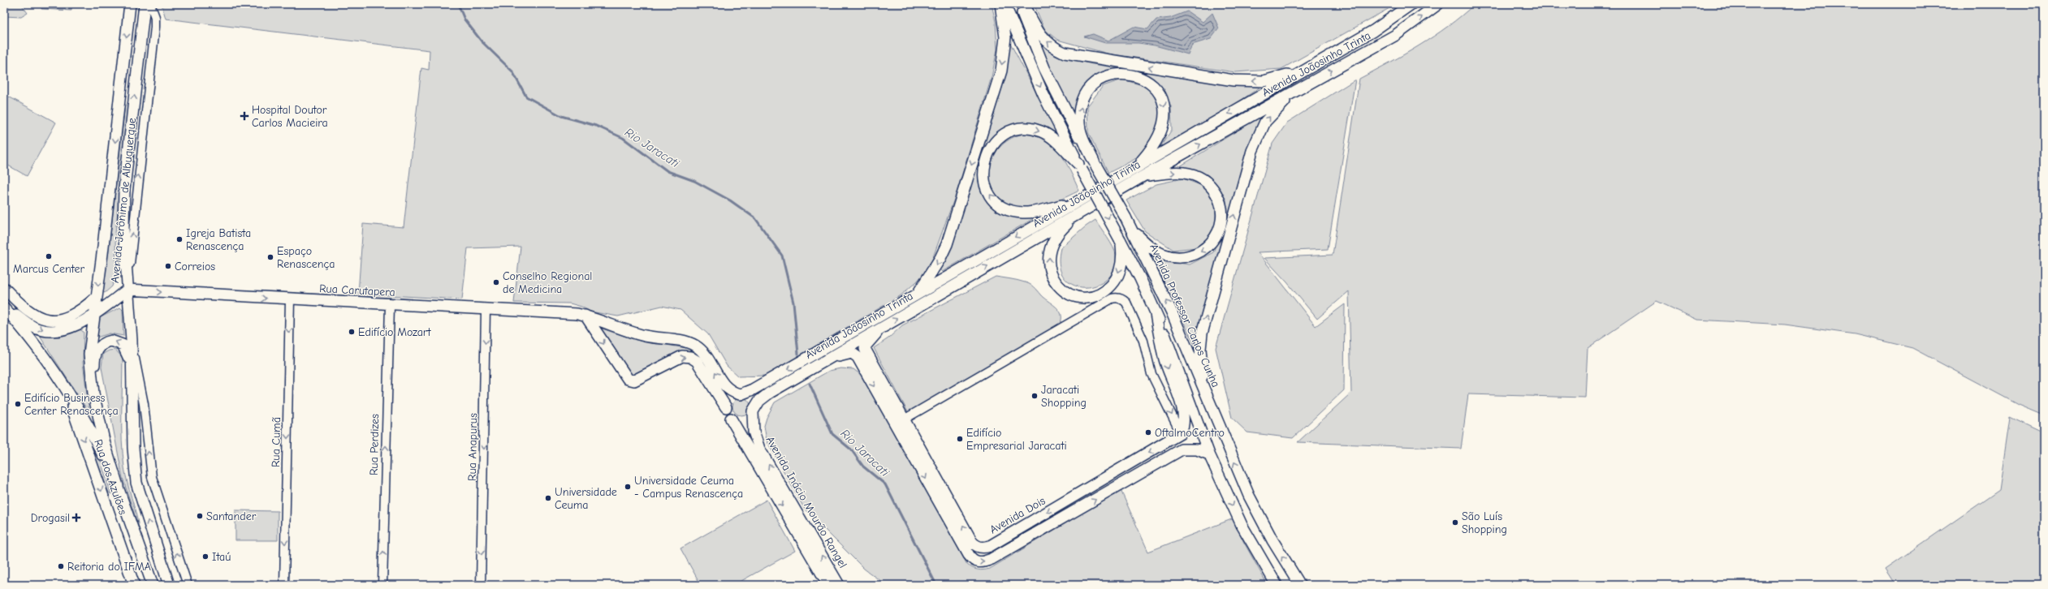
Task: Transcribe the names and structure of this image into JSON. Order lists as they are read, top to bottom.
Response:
{
  "streets": {
    "main road": [
      "Avenida Joãosinho Trinta",
      "Avenida Jerônimo de Albuquerque",
      "Rua Carutapera",
      "Avenida Professor Carlos Cunha",
      "Rua dos Azulões",
      "Avenida Inácio Mourão Rangel",
      "Avenida Dois"
    ],
    "street": ["Rua Cumã", "Rua Perdizes", "Rua Anapurus"]
  },
  "crossings": [
    ["Avenida Joãosinho Trinta", "Avenida Inácio Mourão Rangel"],
    ["Avenida Joãosinho Trinta", "Avenida Dois"],
    ["Avenida Jerônimo de Albuquerque", "Rua Carutapera"],
    ["Rua Carutapera", "Rua Cumã"],
    ["Rua Carutapera", "Rua Perdizes"],
    ["Rua Carutapera", "Rua Anapurus"]
  ],
  "one_way": [
    "Rua Carutapera",
    "Rua Cumã",
    "Rua Perdizes",
    "Rua Anapurus"
  ],
  "water": ["Rio Jaracati"],
  "places": {
    "health": ["Hospital Doutor Carlos Macieira", "Drogasil"],
    "other": [
      "Igreja Batista Renascença",
      "Marcus Center",
      "Espaço Renascença",
      "Correios",
      "Conselho Regional de Medicina",
      "Edifício Mozart",
      "Jaracati Shopping",
      "Edifício Business Center Renascença",
      "OftalmoCentro",
      "Edifício Empresarial Jaracati",
      "Universidade Ceuma - Campus Renascença",
      "Universidade Ceuma",
      "Santander",
      "São Luís Shopping",
      "Itaú",
      "Reitoria do IFMA"
    ]
  }
}
